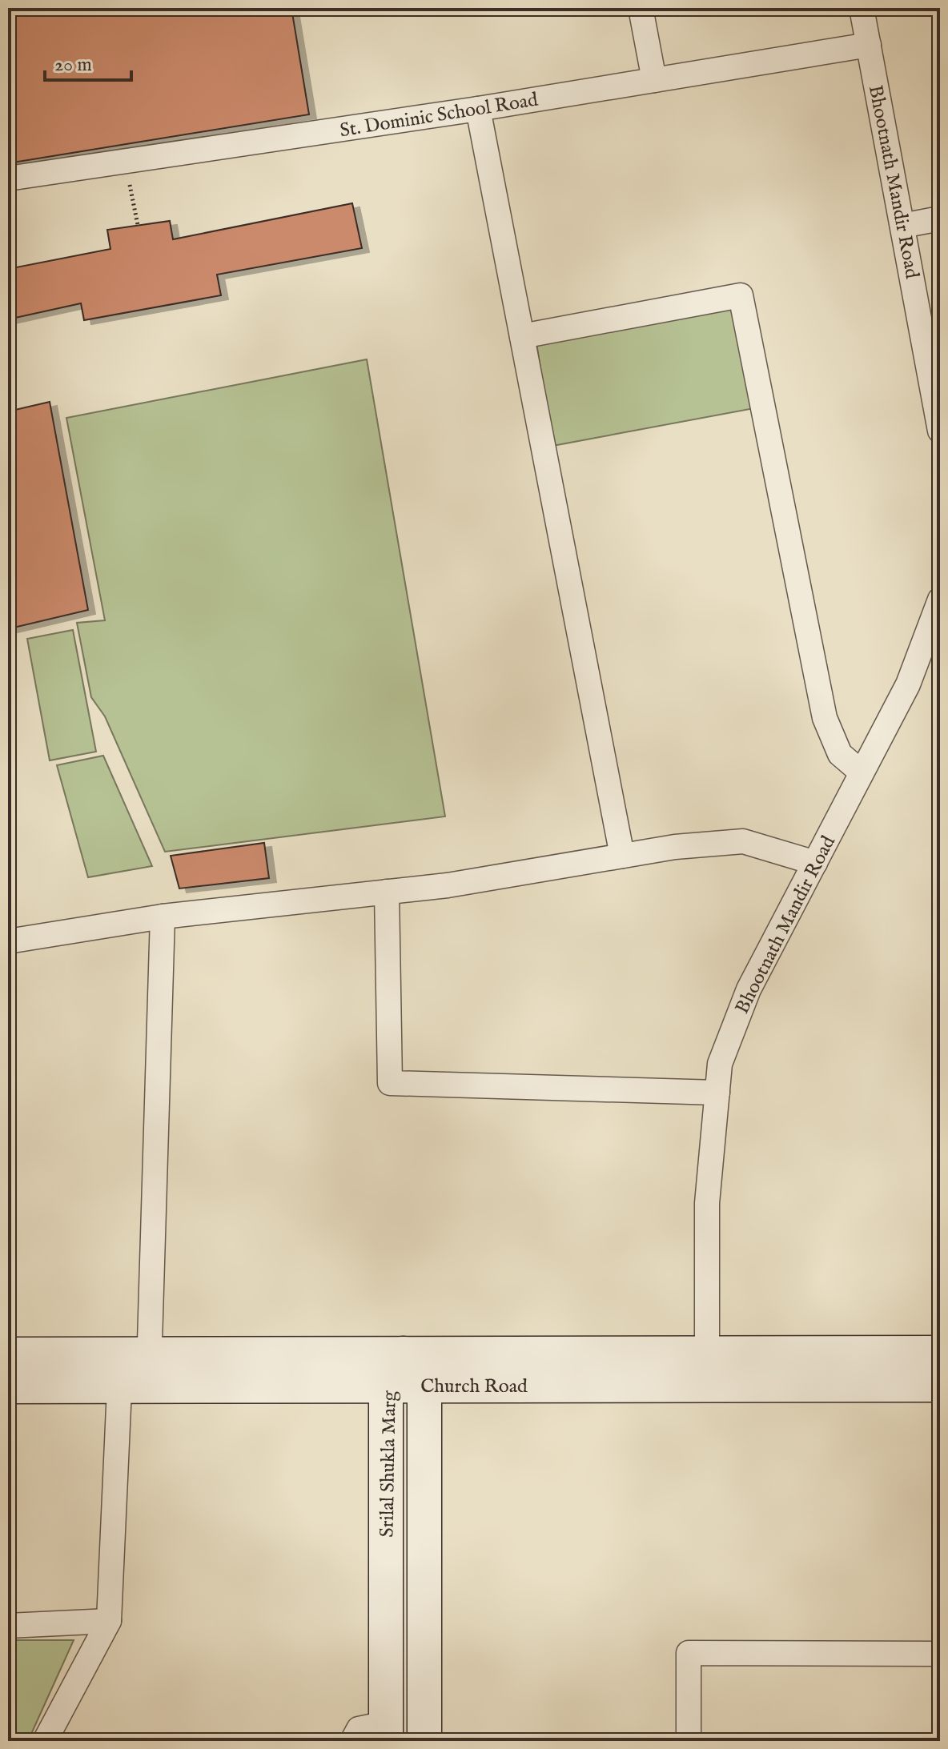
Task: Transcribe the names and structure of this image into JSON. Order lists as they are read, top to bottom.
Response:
{
  "streets": {
    "street": [
      "St. Dominic School Road",
      "Bhootnath Mandir Road",
      "Church Road",
      "Srilal Shukla Marg"
    ]
  },
  "crossings": [
    ["St. Dominic School Road", "Bhootnath Mandir Road"],
    ["Bhootnath Mandir Road", "Church Road"],
    ["Church Road", "Srilal Shukla Marg"]
  ],
  "scale_bar": "20 m"
}
